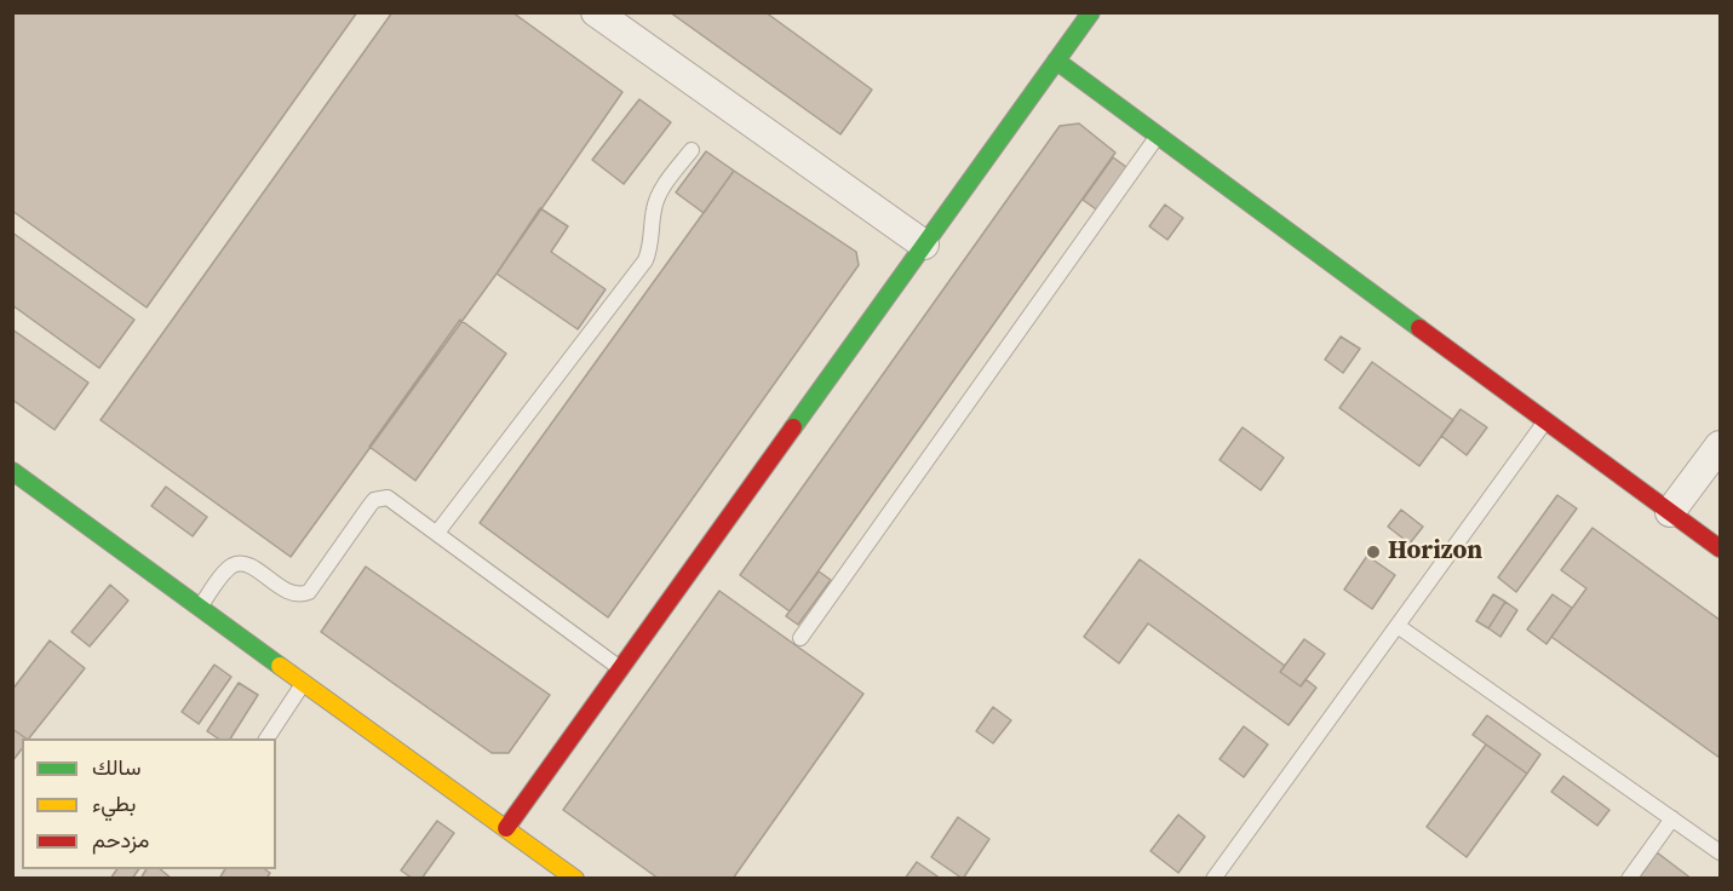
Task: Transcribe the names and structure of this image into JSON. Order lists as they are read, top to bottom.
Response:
{
  "places": ["Horizon"],
  "legend": ["سالك", "بطيء", "مزدحم"]
}
